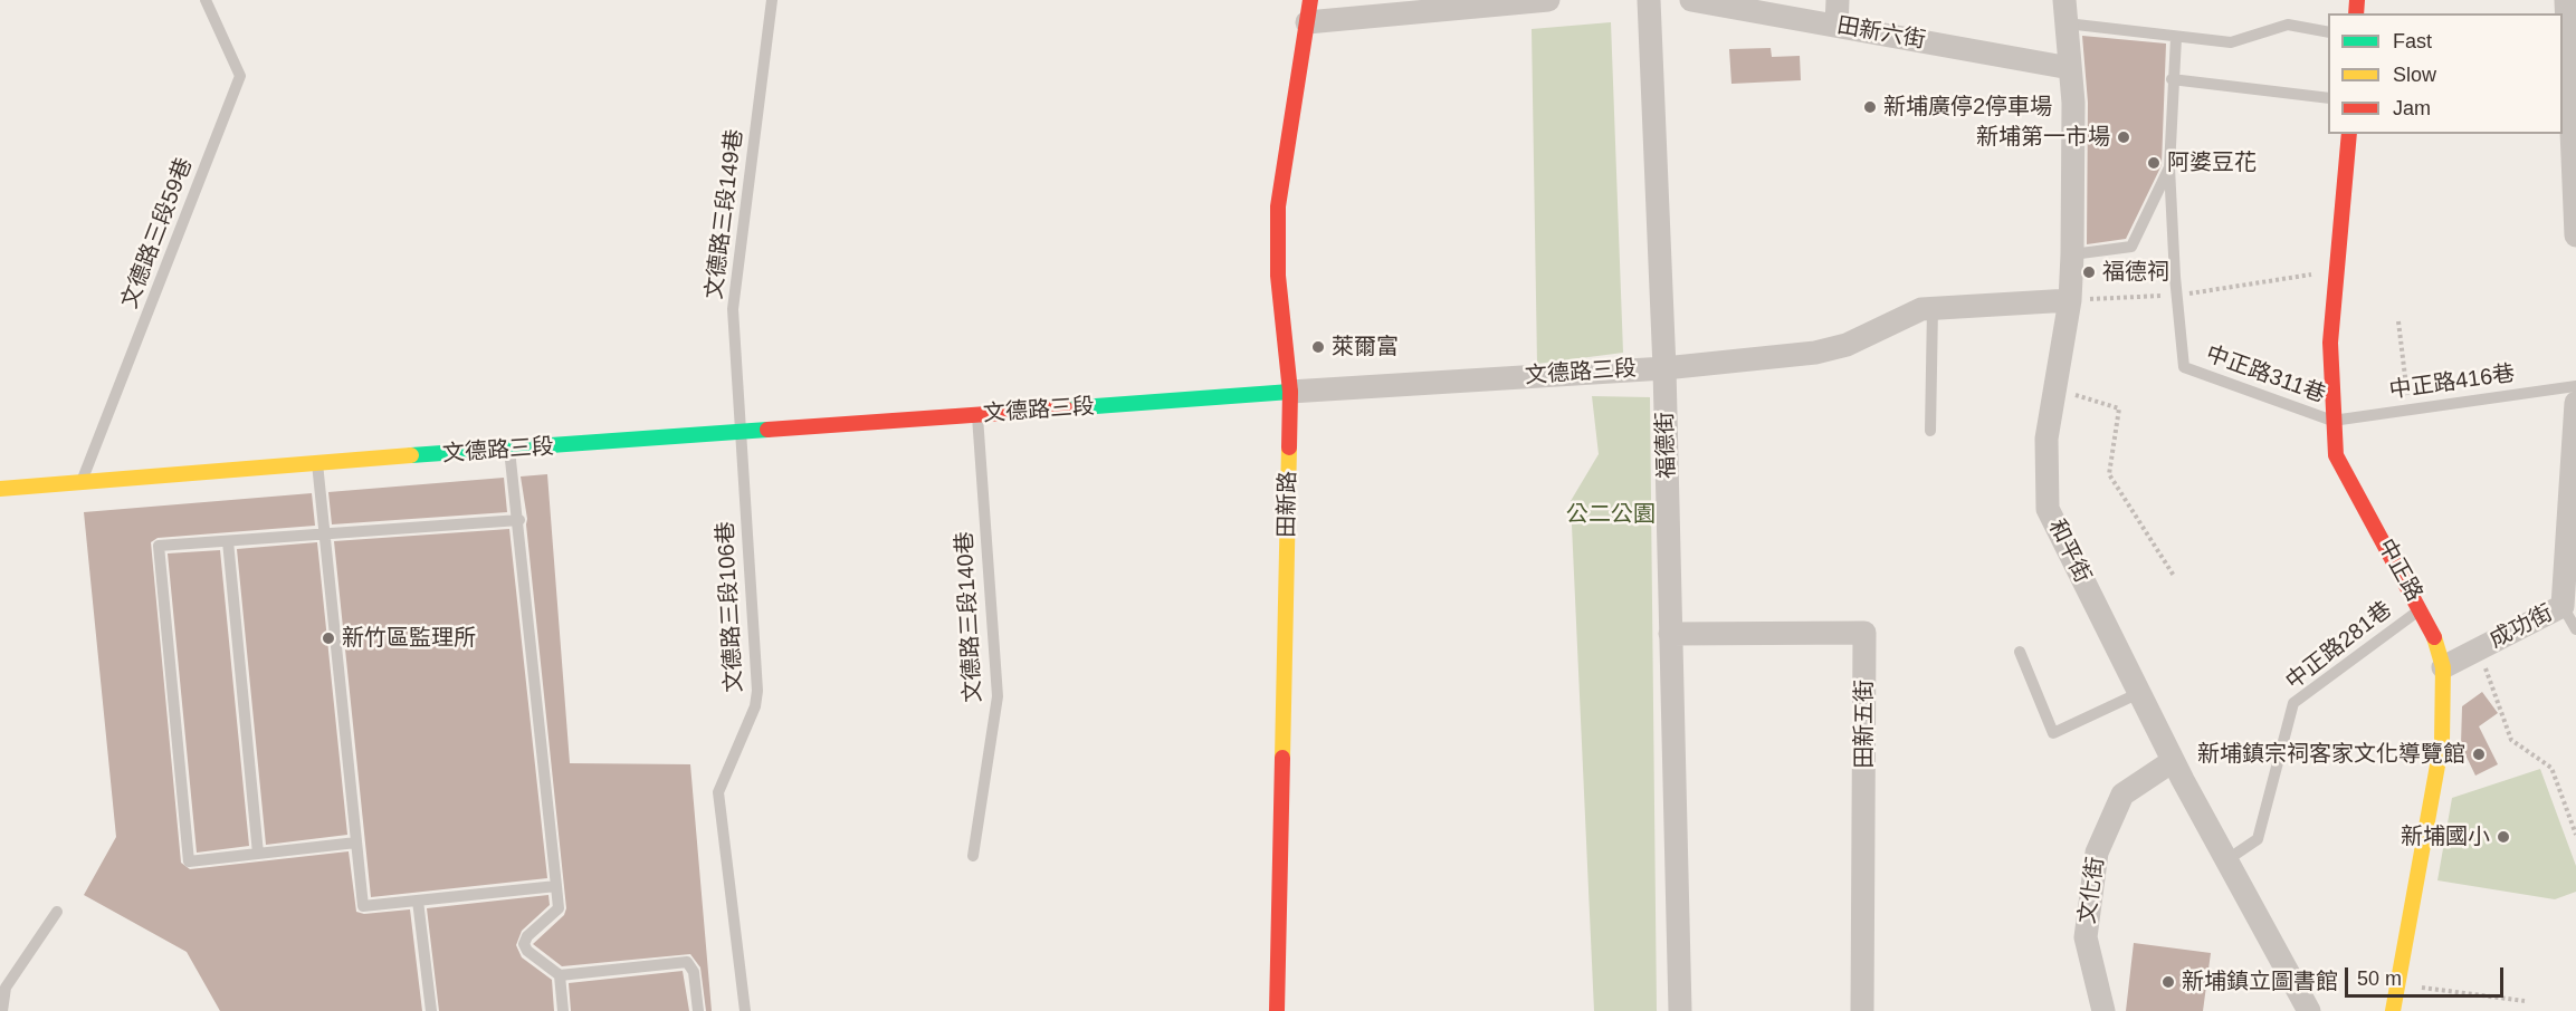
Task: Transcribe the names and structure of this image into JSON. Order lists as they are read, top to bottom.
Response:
{
  "streets": {
    "main road": ["文德路三段", "田新路", "中正路"],
    "street": [
      "田新六街",
      "福德街",
      "和平街",
      "成功街",
      "田新五街",
      "文化街"
    ],
    "lane": [
      "文德路三段149巷",
      "文德路三段59巷",
      "中正路311巷",
      "中正路416巷",
      "文德路三段106巷",
      "文德路三段140巷",
      "中正路281巷"
    ]
  },
  "crossings": [
    ["田新六街", "和平街"],
    ["文德路三段149巷", "文德路三段"],
    ["文德路三段149巷", "文德路三段106巷"],
    ["文德路三段59巷", "文德路三段"],
    ["文德路三段", "福德街"],
    ["文德路三段", "田新路"],
    ["文德路三段", "和平街"],
    ["文德路三段", "文德路三段106巷"],
    ["文德路三段", "文德路三段140巷"],
    ["中正路311巷", "中正路416巷"],
    ["中正路311巷", "中正路"],
    ["中正路416巷", "中正路"],
    ["福德街", "田新五街"],
    ["和平街", "中正路281巷"],
    ["和平街", "文化街"],
    ["中正路", "成功街"],
    ["中正路", "中正路281巷"]
  ],
  "parks": ["公二公園"],
  "places": [
    "新埔廣停2停車場",
    "新埔第一市場",
    "阿婆豆花",
    "福德祠",
    "萊爾富",
    "新竹區監理所",
    "新埔鎮宗祠客家文化導覽館",
    "新埔國小",
    "新埔鎮立圖書館"
  ],
  "legend": ["Fast", "Slow", "Jam"],
  "scale_bar": "50 m"
}
